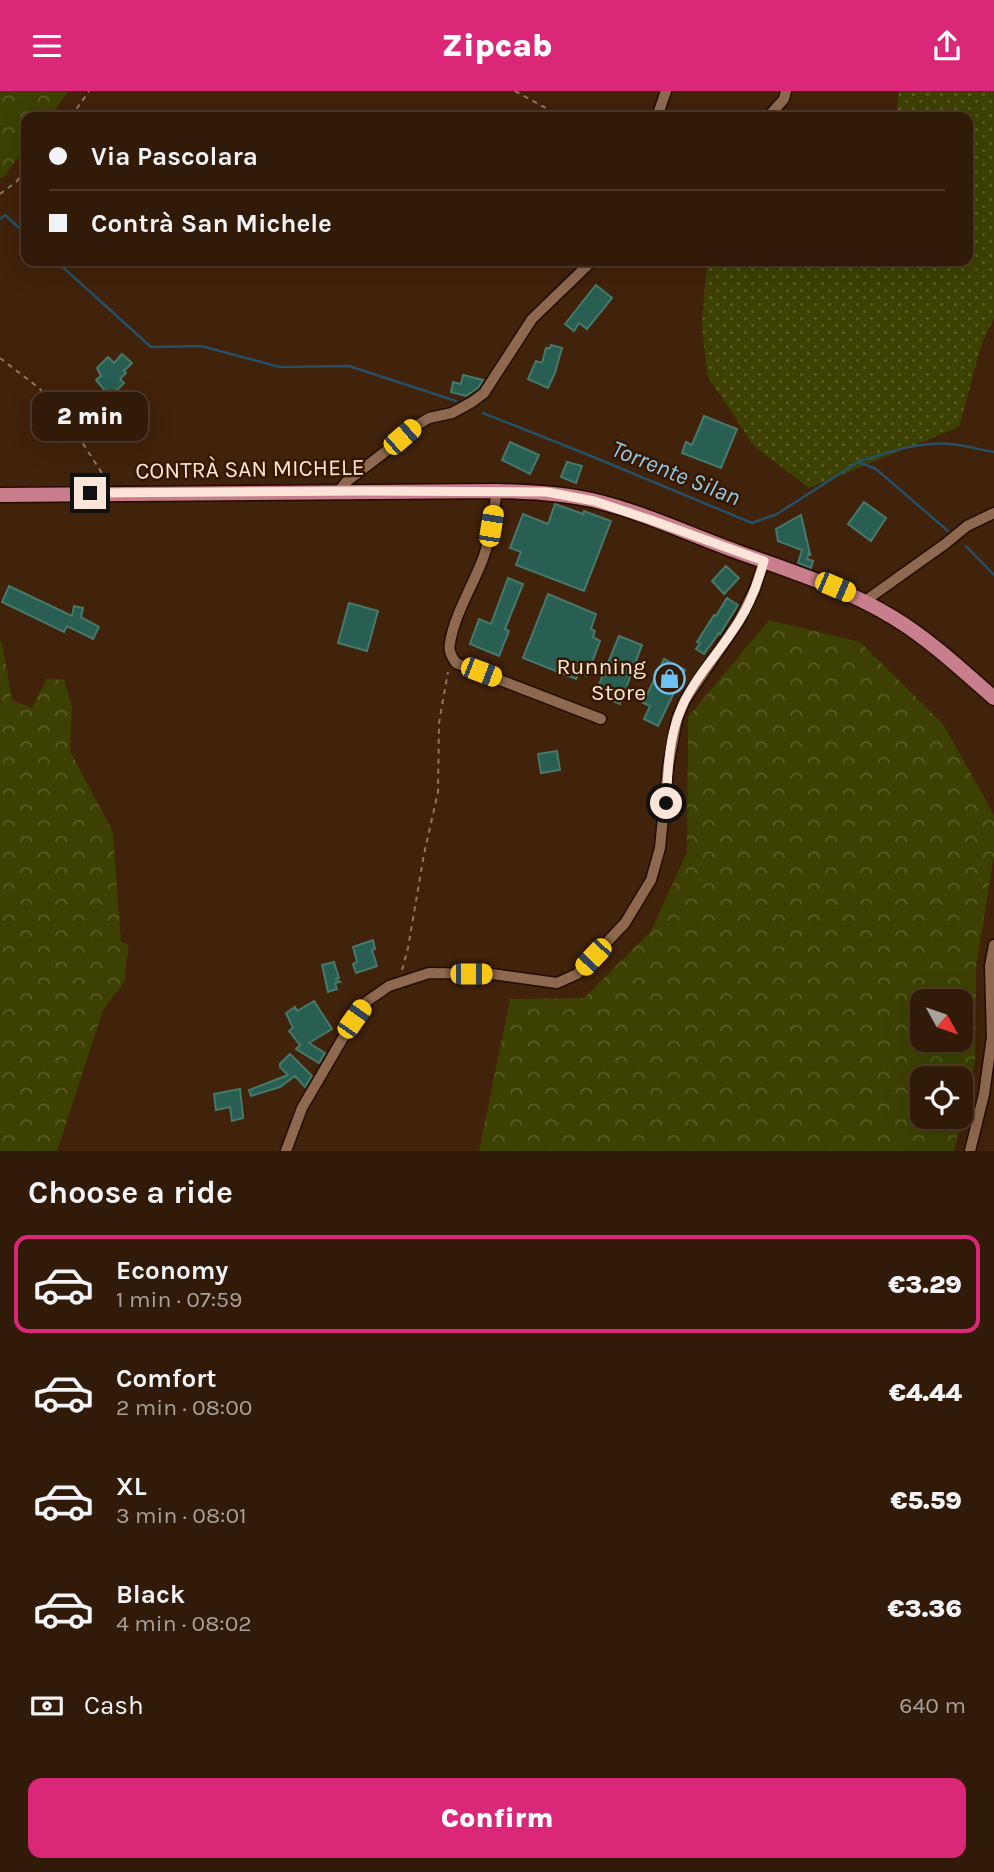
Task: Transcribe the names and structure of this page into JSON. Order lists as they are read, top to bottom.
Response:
{
  "streets": {
    "main road": ["CONTRÀ SAN MICHELE"]
  },
  "water": ["Torrente Silan"],
  "places": {
    "shop": ["Running Store"]
  },
  "north": "bottom right",
  "page": {
    "header": "Zipcab",
    "banner": ["Via Pascolara", "Contrà San Michele"],
    "bubble": "2 min",
    "heading": "Choose a ride",
    "list": [
      {
        "name": "Economy",
        "note": "1 min · 07:59",
        "value": "€3.29"
      },
      {
        "name": "Comfort",
        "note": "2 min · 08:00",
        "value": "€4.44"
      },
      {
        "name": "XL",
        "note": "3 min · 08:01",
        "value": "€5.59"
      },
      {
        "name": "Black",
        "note": "4 min · 08:02",
        "value": "€3.36"
      }
    ],
    "pay": ["Cash", "640 m"],
    "buttons": "Confirm"
  }
}
